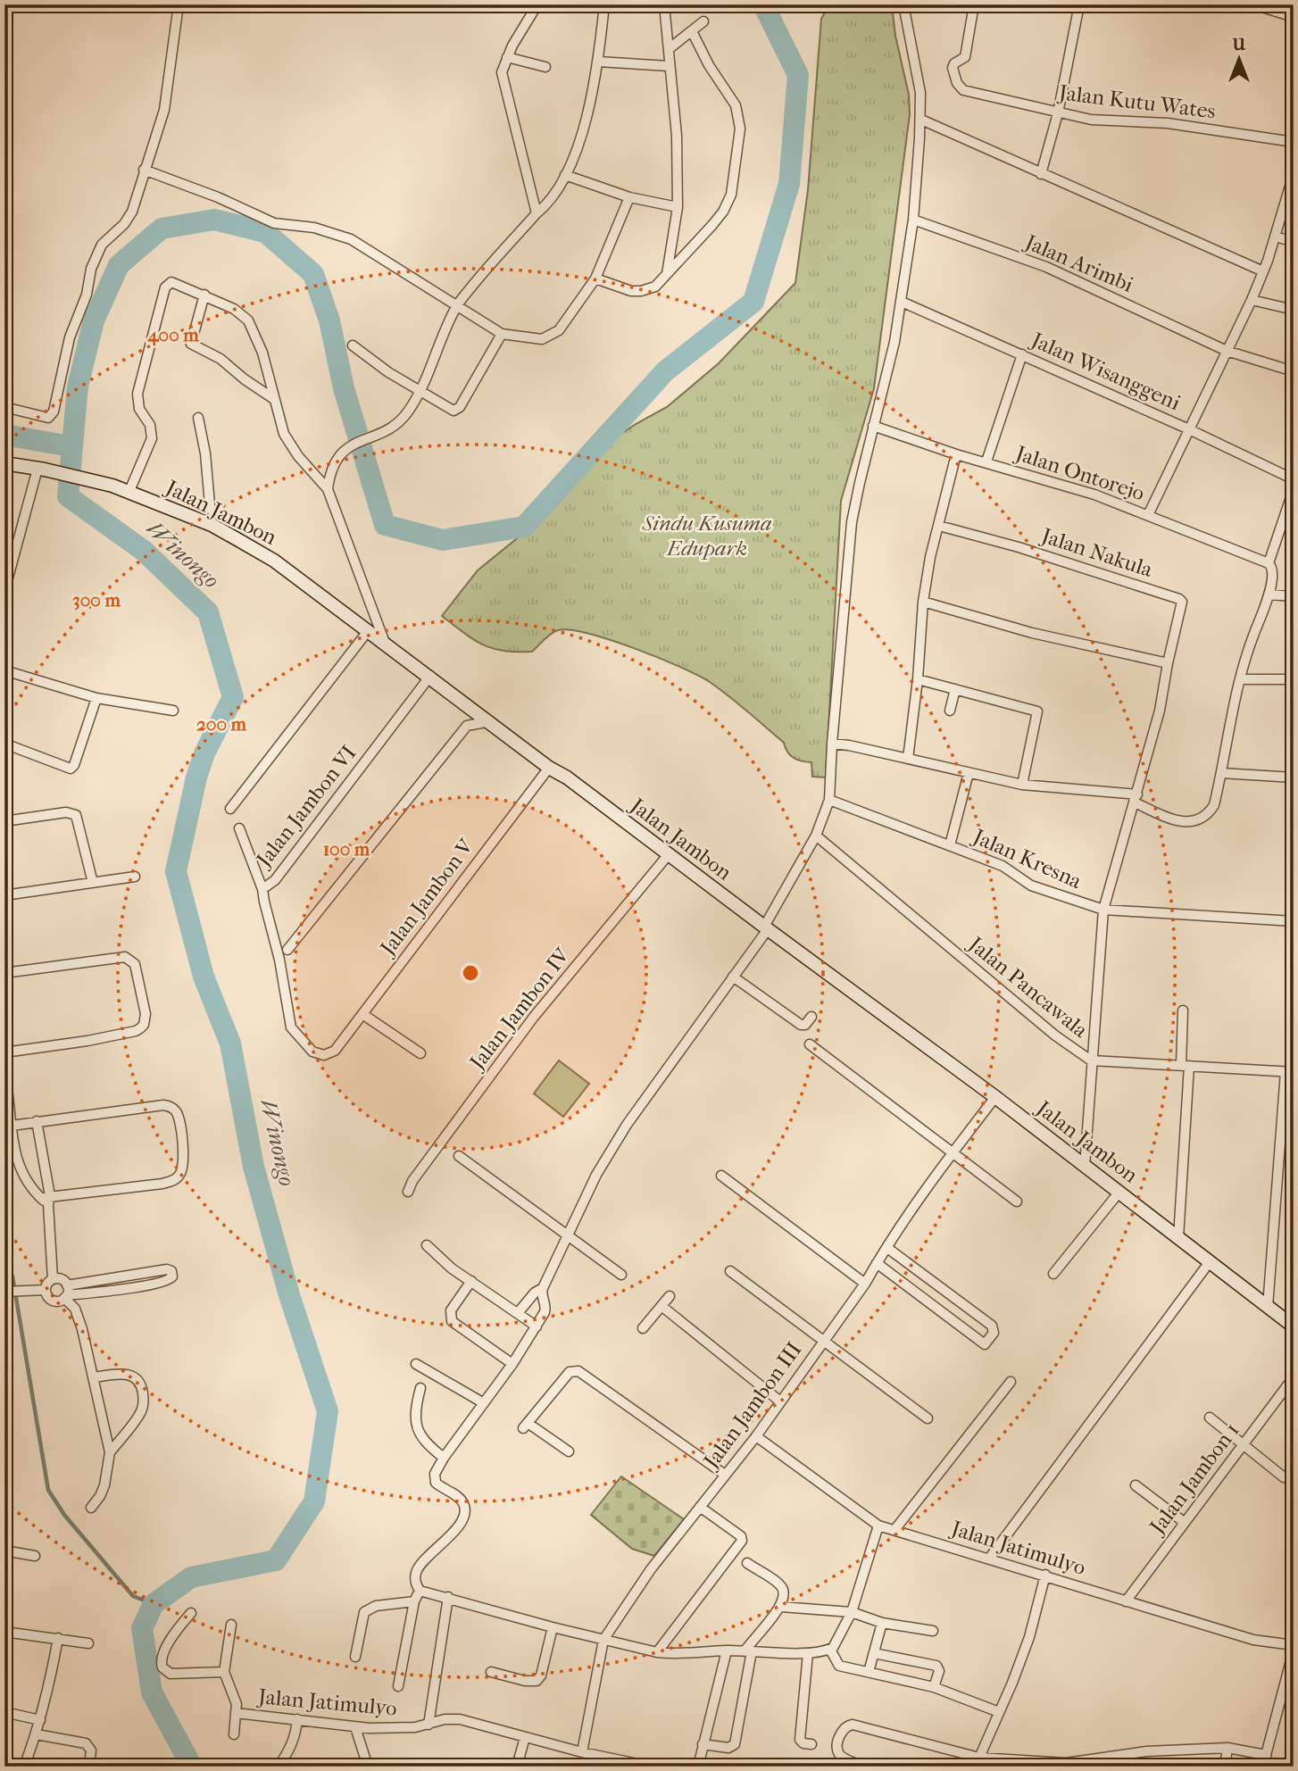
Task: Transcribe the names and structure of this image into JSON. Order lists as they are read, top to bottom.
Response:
{
  "streets": {
    "main road": ["Jalan Jambon"],
    "street": [
      "Jalan Kutu Wates",
      "Jalan Arimbi",
      "Jalan Wisanggeni",
      "Jalan Ontorejo",
      "Jalan Nakula",
      "Jalan Jambon VI",
      "Jalan Kresna",
      "Jalan Jambon V",
      "Jalan Pancawala",
      "Jalan Jambon IV",
      "Jalan Jambon III",
      "Jalan Jambon 1",
      "Jalan Jatimulyo"
    ]
  },
  "crossings": [
    ["Jalan Jambon", "Jalan Jambon VI"],
    ["Jalan Jambon", "Jalan Jambon V"],
    ["Jalan Jambon", "Jalan Jambon IV"],
    ["Jalan Jambon", "Jalan Jambon III"],
    ["Jalan Jambon VI", "Jalan Jambon V"],
    ["Jalan Jambon III", "Jalan Jatimulyo"],
    ["Jalan Jambon 1", "Jalan Jatimulyo"]
  ],
  "water": ["Winongo"],
  "parks": ["Sindu Kusuma Edupark"],
  "north": "top",
  "rings": [
    "400 m",
    "300 m",
    "200 m",
    "100 m"
  ]
}
